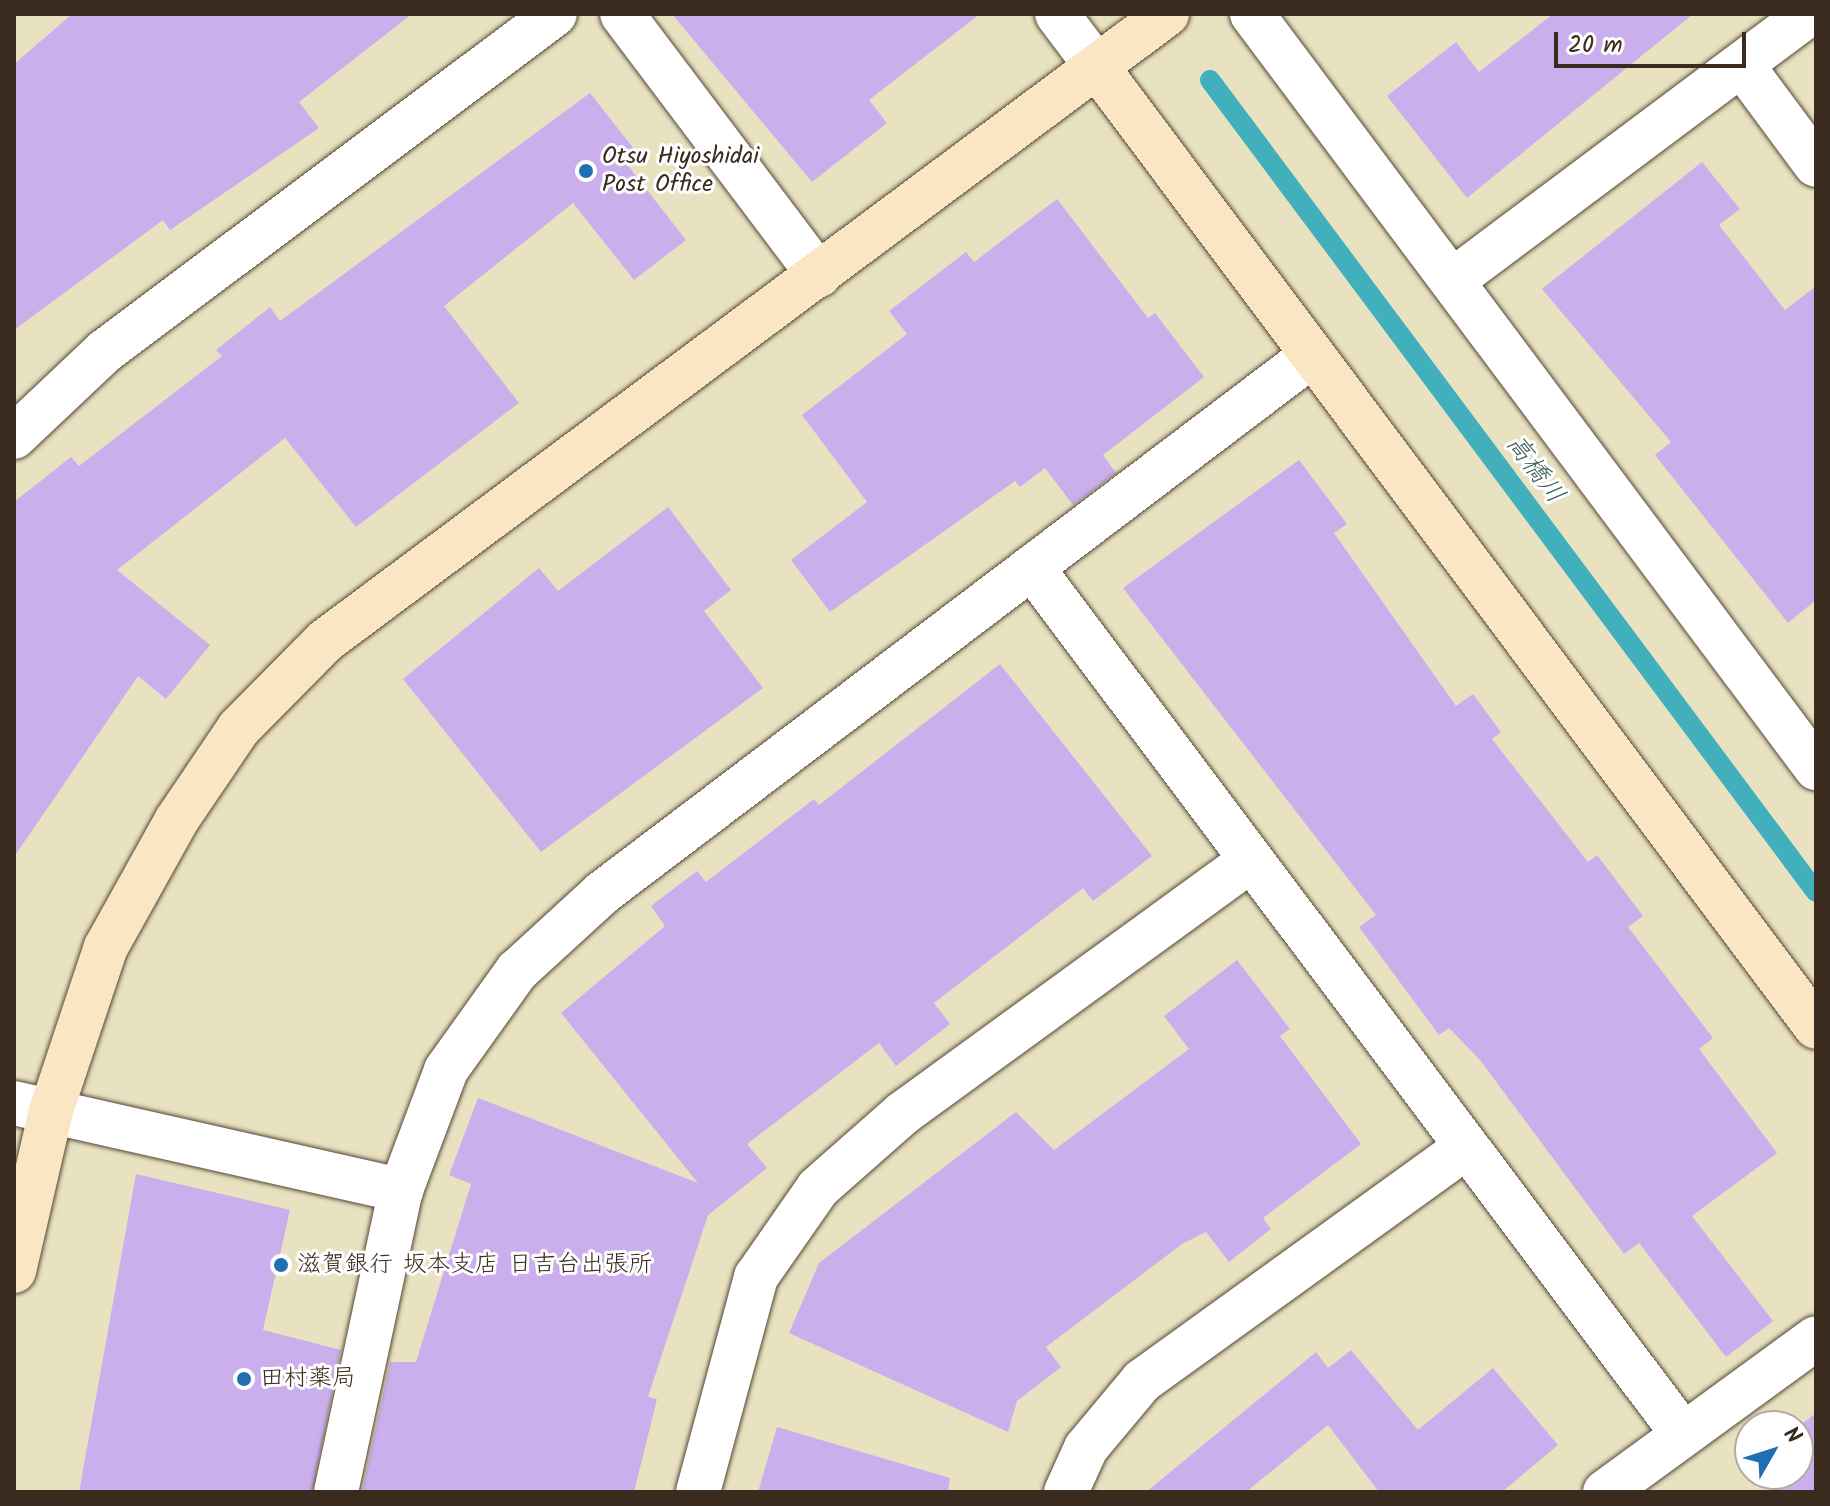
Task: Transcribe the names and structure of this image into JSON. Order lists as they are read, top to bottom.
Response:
{
  "water": ["高橋川"],
  "places": ["Otsu Hiyoshidai Post Office", "滋賀銀行 坂本支店 日吉台出張所", "田村薬局"],
  "scale_bar": "20 m",
  "north": "top right"
}
